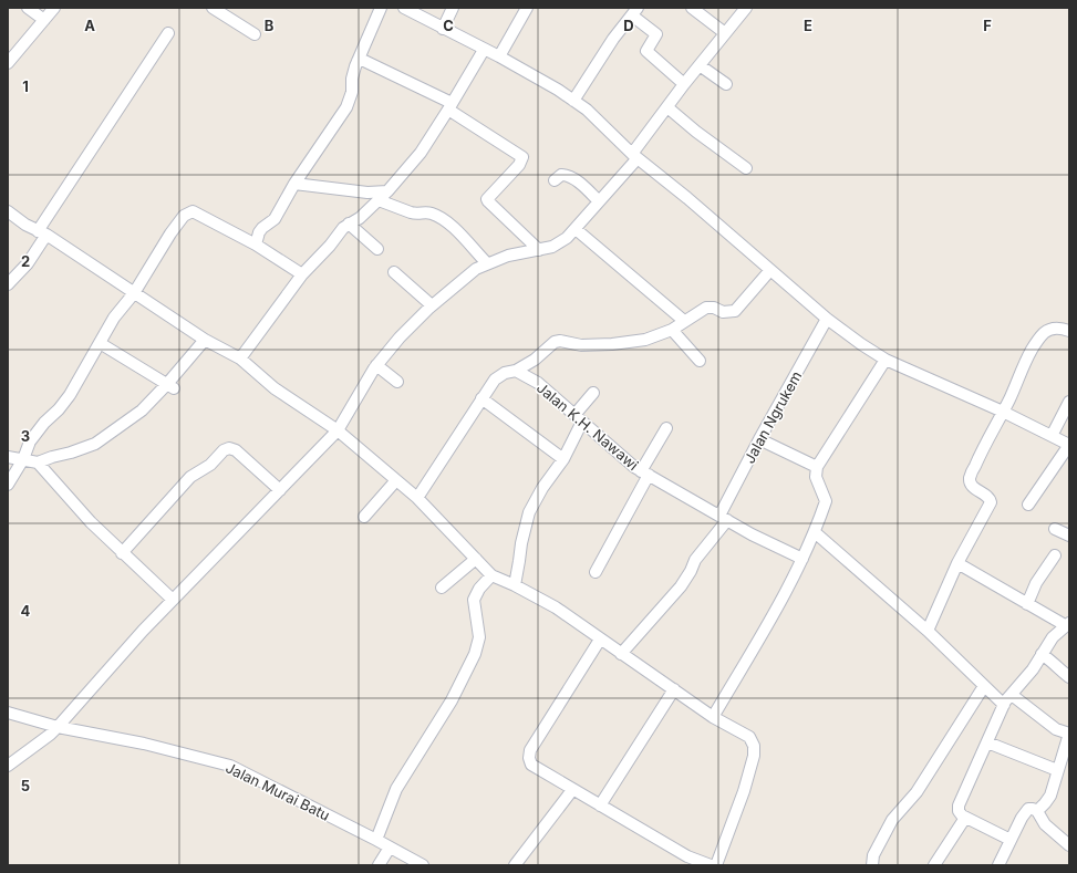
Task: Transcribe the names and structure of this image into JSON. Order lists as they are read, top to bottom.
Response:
{
  "streets": {
    "street": ["Jalan Ngrukem", "Jalan K.H. Nawawi", "Jalan Murai Batu"]
  },
  "crossings": [
    ["Jalan Ngrukem", "Jalan K.H. Nawawi"]
  ],
  "grid": {
    "columns": [
      "A",
      "B",
      "C",
      "D",
      "E",
      "F"
    ],
    "rows": [
      "1",
      "2",
      "3",
      "4",
      "5"
    ]
  }
}
